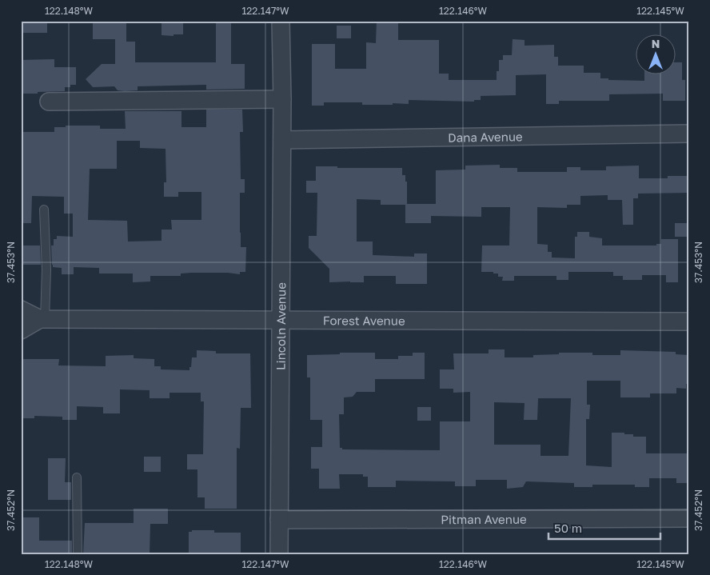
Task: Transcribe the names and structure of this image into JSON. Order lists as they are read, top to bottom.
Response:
{
  "streets": {
    "street": [
      "Dana Avenue",
      "Forest Avenue",
      "Lincoln Avenue",
      "Pitman Avenue"
    ]
  },
  "crossings": [
    ["Dana Avenue", "Lincoln Avenue"],
    ["Forest Avenue", "Lincoln Avenue"],
    ["Lincoln Avenue", "Pitman Avenue"]
  ],
  "scale_bar": "50 m",
  "north": "top",
  "coordinates": [
    "122.148°W",
    "122.147°W",
    "122.146°W",
    "122.145°W",
    "37.453°N",
    "37.452°N"
  ]
}
